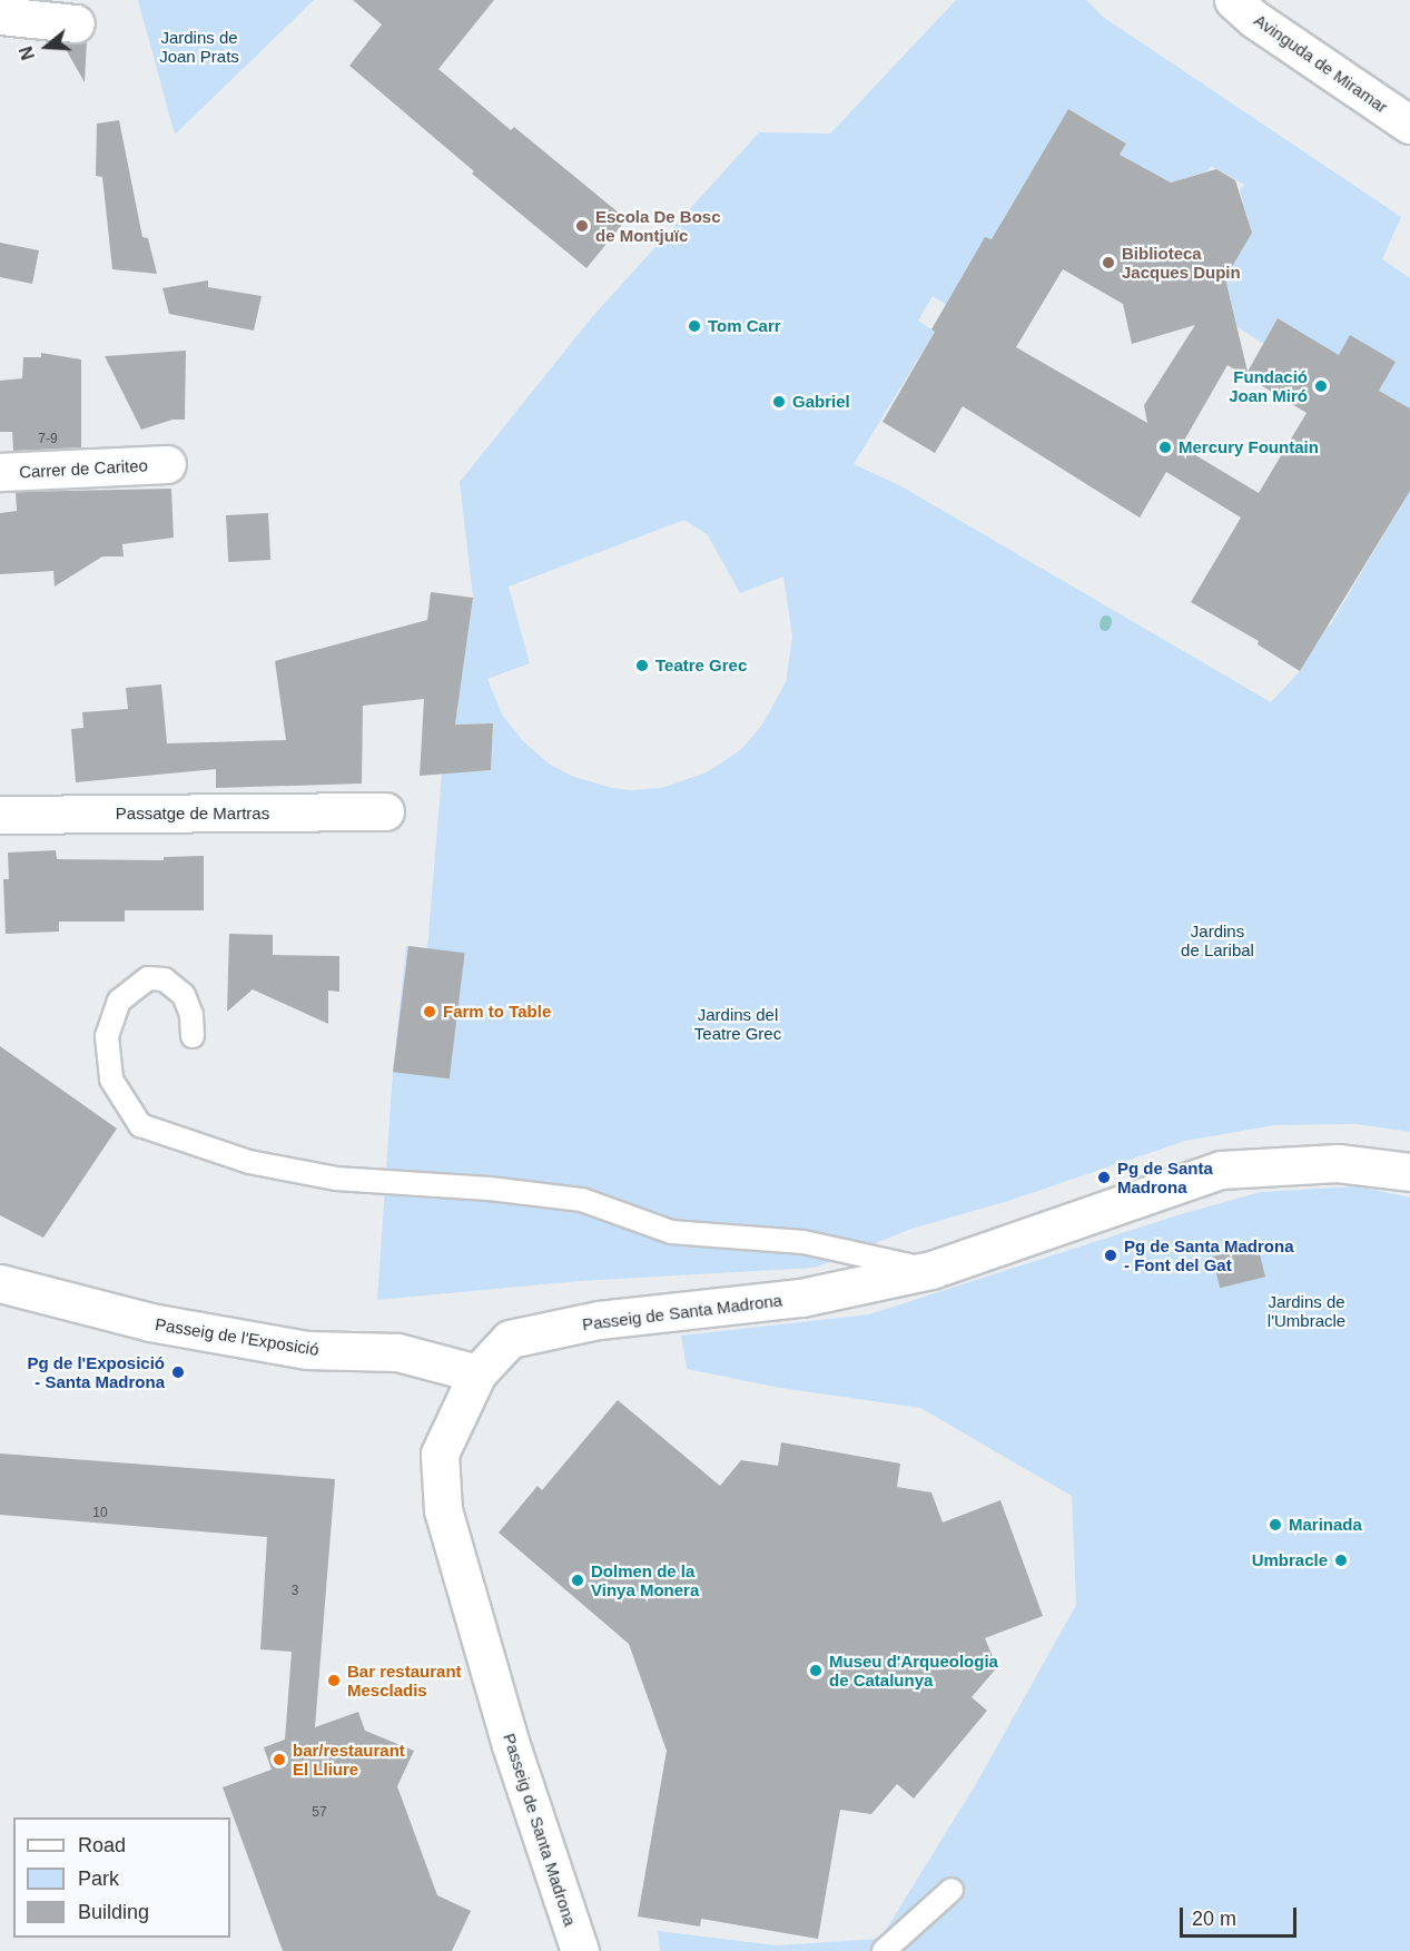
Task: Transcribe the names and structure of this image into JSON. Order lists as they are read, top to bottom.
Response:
{
  "streets": {
    "street": [
      "Avinguda de Miramar",
      "Carrer de Cariteo",
      "Passatge de Martras",
      "Passeig de Santa Madrona",
      "Passeig de l'Exposició"
    ]
  },
  "crossings": [
    ["Passeig de Santa Madrona", "Passeig de l'Exposició"]
  ],
  "parks": [
    "Jardins de Joan Prats",
    "Jardins de Laribal",
    "Jardins del Teatre Grec",
    "Jardins de l'Umbracle"
  ],
  "places": [
    "Escola De Bosc de Montjuïc",
    "Biblioteca Jacques Dupin",
    "Tom Carr",
    "Fundació Joan Miró",
    "Gabriel",
    "Mercury Fountain",
    "Teatre Grec",
    "Farm to Table",
    "Pg de Santa Madrona",
    "Pg de Santa Madrona - Font del Gat",
    "Pg de l'Exposició - Santa Madrona",
    "Marinada",
    "Umbracle",
    "Dolmen de la Vinya Monera",
    "Museu d'Arqueologia de Catalunya",
    "Bar restaurant Mescladis",
    "bar/restaurant El Lliure"
  ],
  "house_numbers": [
    "7-9",
    "10",
    "3",
    "57"
  ],
  "legend": ["Road", "Park", "Building"],
  "scale_bar": "20 m",
  "north": "left"
}
